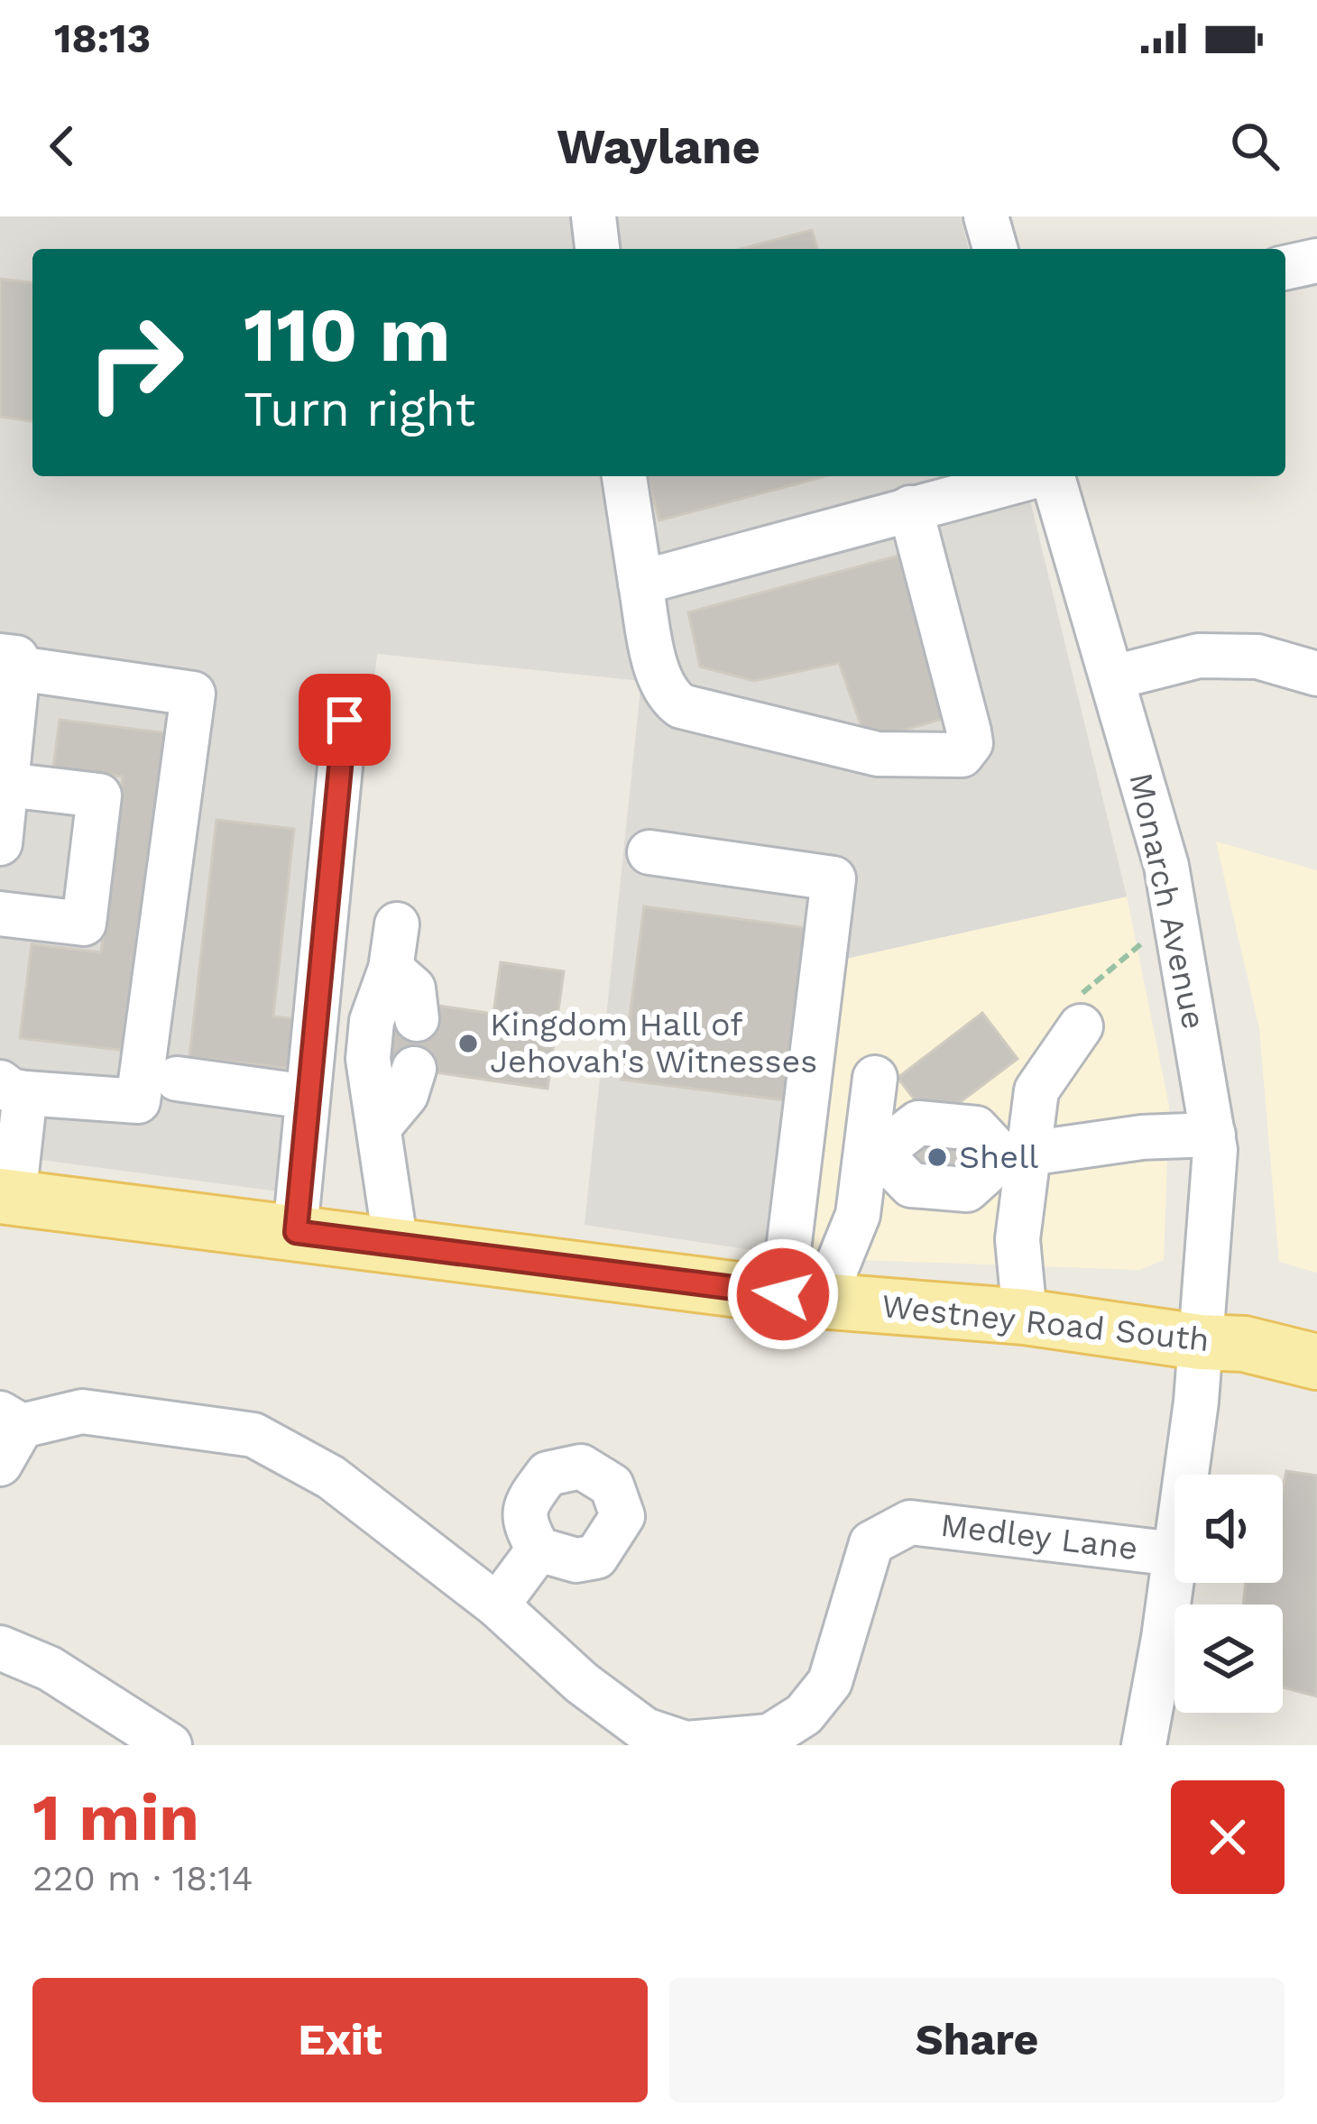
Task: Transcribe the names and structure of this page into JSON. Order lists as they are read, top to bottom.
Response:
{
  "streets": {
    "main road": ["Westney Road South"],
    "street": ["Monarch Avenue", "Medley Lane"]
  },
  "crossings": [
    ["Monarch Avenue", "Westney Road South"],
    ["Monarch Avenue", "Medley Lane"]
  ],
  "places": ["Kingdom Hall of Jehovah's Witnesses", "Shell"],
  "page": {
    "status": "18:13",
    "header": "Waylane",
    "turn": ["110 m", "Turn right"],
    "heading": ["1 min", "220 m · 18:14"],
    "buttons": ["Exit", "Share"]
  }
}
